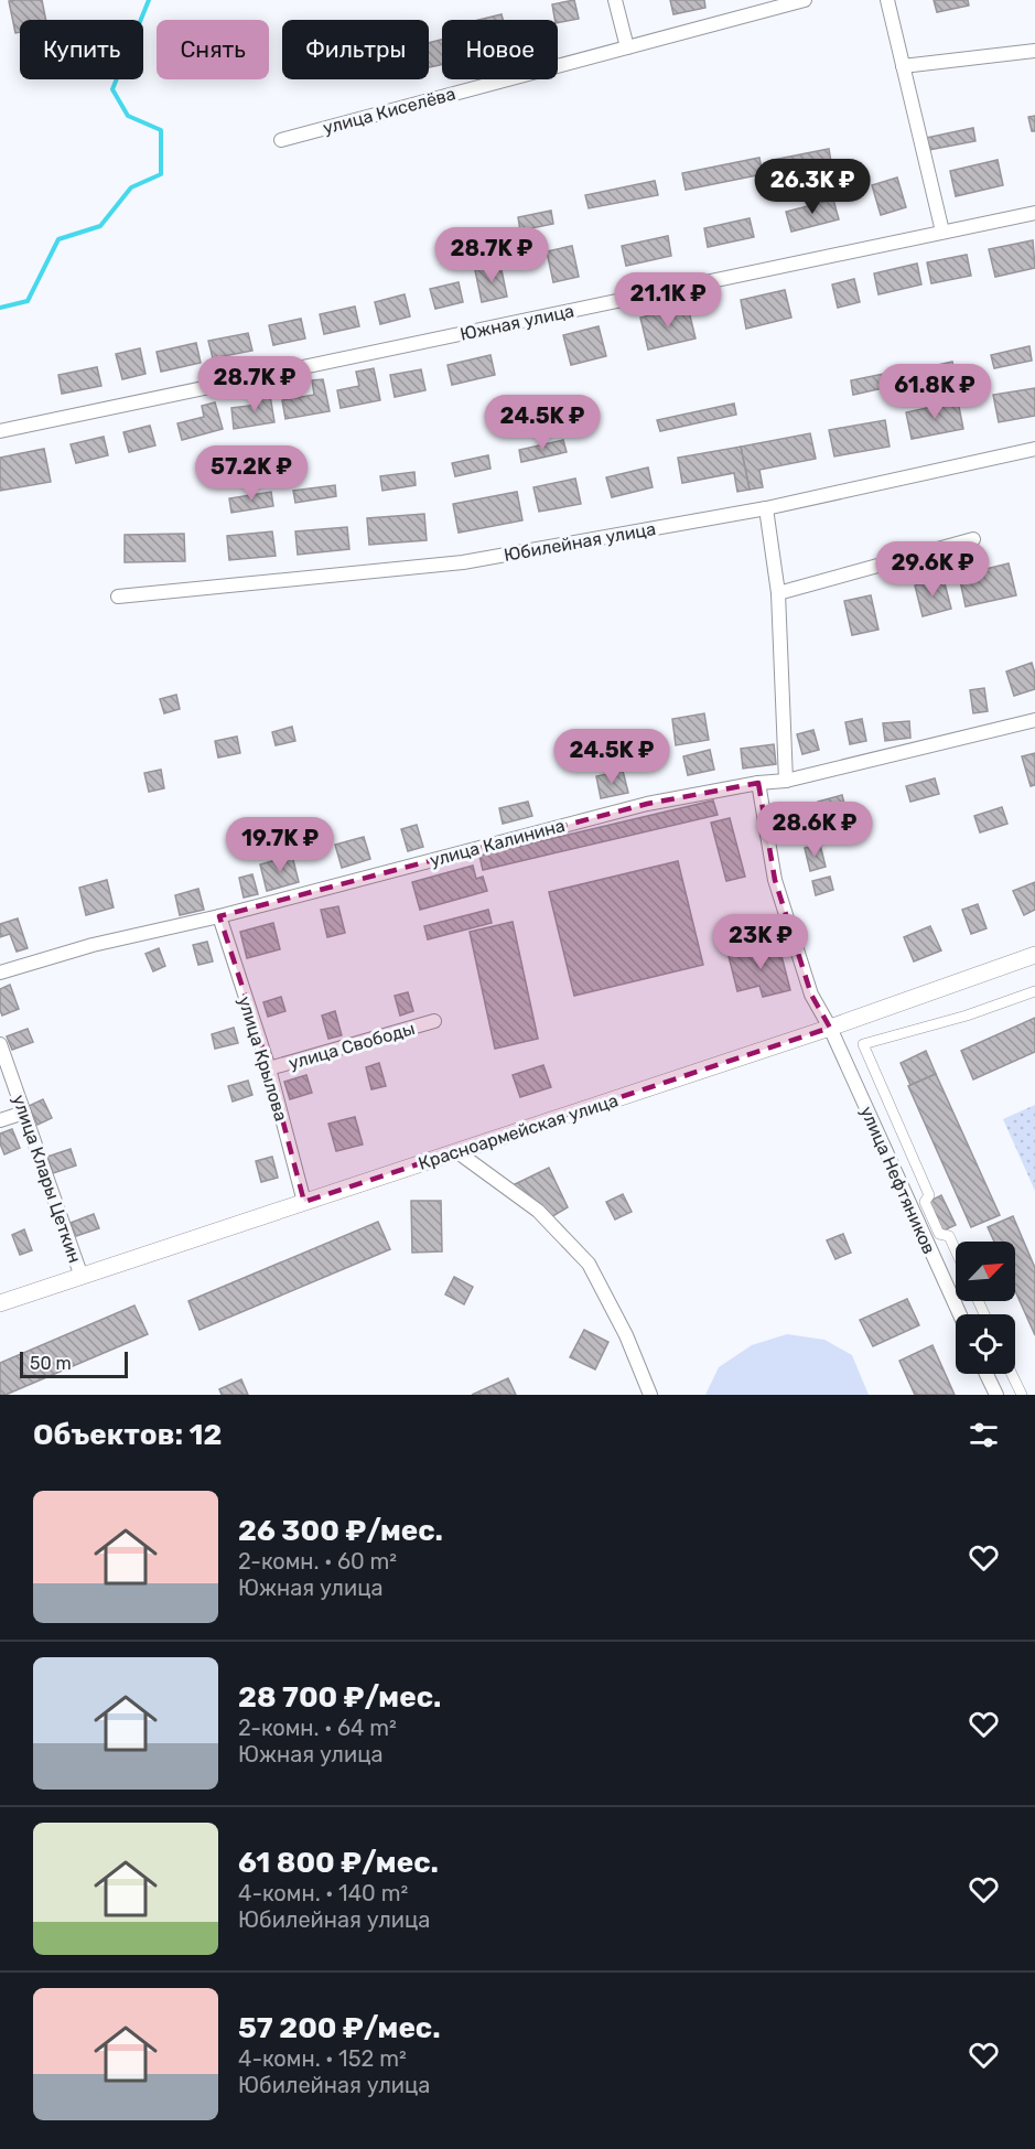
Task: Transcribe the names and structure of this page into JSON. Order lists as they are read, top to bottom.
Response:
{
  "streets": {
    "street": [
      "улица Киселёва",
      "Южная улица",
      "Юбилейная улица",
      "улица Калинина",
      "улица Свободы",
      "улица Крылова",
      "Красноармейская улица",
      "улица Клары Цеткин",
      "улица Нефтяников"
    ]
  },
  "crossings": [
    ["улица Калинина", "улица Крылова"],
    ["улица Калинина", "улица Нефтяников"],
    ["улица Свободы", "улица Крылова"],
    ["улица Крылова", "Красноармейская улица"],
    ["Красноармейская улица", "улица Клары Цеткин"],
    ["Красноармейская улица", "улица Нефтяников"]
  ],
  "scale_bar": "50 m",
  "north": "top right",
  "page": {
    "chip": [
      "Купить",
      "Снять",
      "Фильтры",
      "Новое"
    ],
    "price": [
      "26.3K ₽",
      "28.7K ₽",
      "21.1K ₽",
      "28.7K ₽",
      "61.8K ₽",
      "24.5K ₽",
      "57.2K ₽",
      "29.6K ₽",
      "24.5K ₽",
      "28.6K ₽",
      "19.7K ₽",
      "23K ₽"
    ],
    "scale": "50 m",
    "heading": "Объектов: 12",
    "list": [
      {
        "name": "26 300 ₽/мес.",
        "note": "2-комн. · 60 m² · Южная улица"
      },
      {
        "name": "28 700 ₽/мес.",
        "note": "2-комн. · 64 m² · Южная улица"
      },
      {
        "name": "61 800 ₽/мес.",
        "note": "4-комн. · 140 m² · Юбилейная улица"
      },
      {
        "name": "57 200 ₽/мес.",
        "note": "4-комн. · 152 m² · Юбилейная улица"
      }
    ]
  }
}
